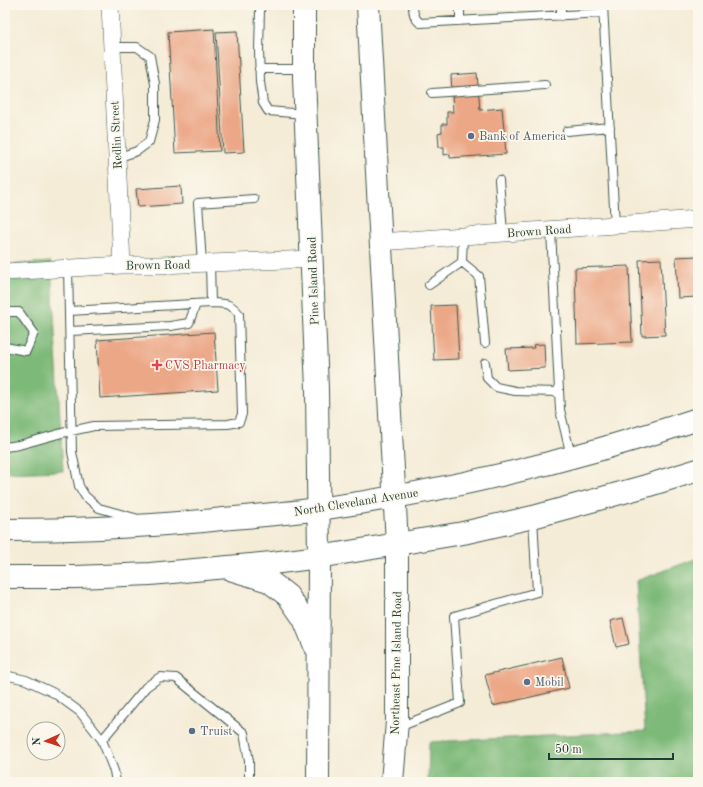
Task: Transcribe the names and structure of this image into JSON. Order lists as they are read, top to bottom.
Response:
{
  "streets": {
    "main road": ["Pine Island Road", "North Cleveland Avenue", "Northeast Pine Island Road"],
    "street": ["Redlin Street", "Brown Road"]
  },
  "crossings": [
    ["Redlin Street", "Brown Road"],
    ["Brown Road", "Pine Island Road"],
    ["Pine Island Road", "North Cleveland Avenue"]
  ],
  "places": {
    "other": ["Bank of America", "Mobil", "Truist"],
    "health": ["CVS Pharmacy"]
  },
  "scale_bar": "50 m",
  "north": "left"
}
